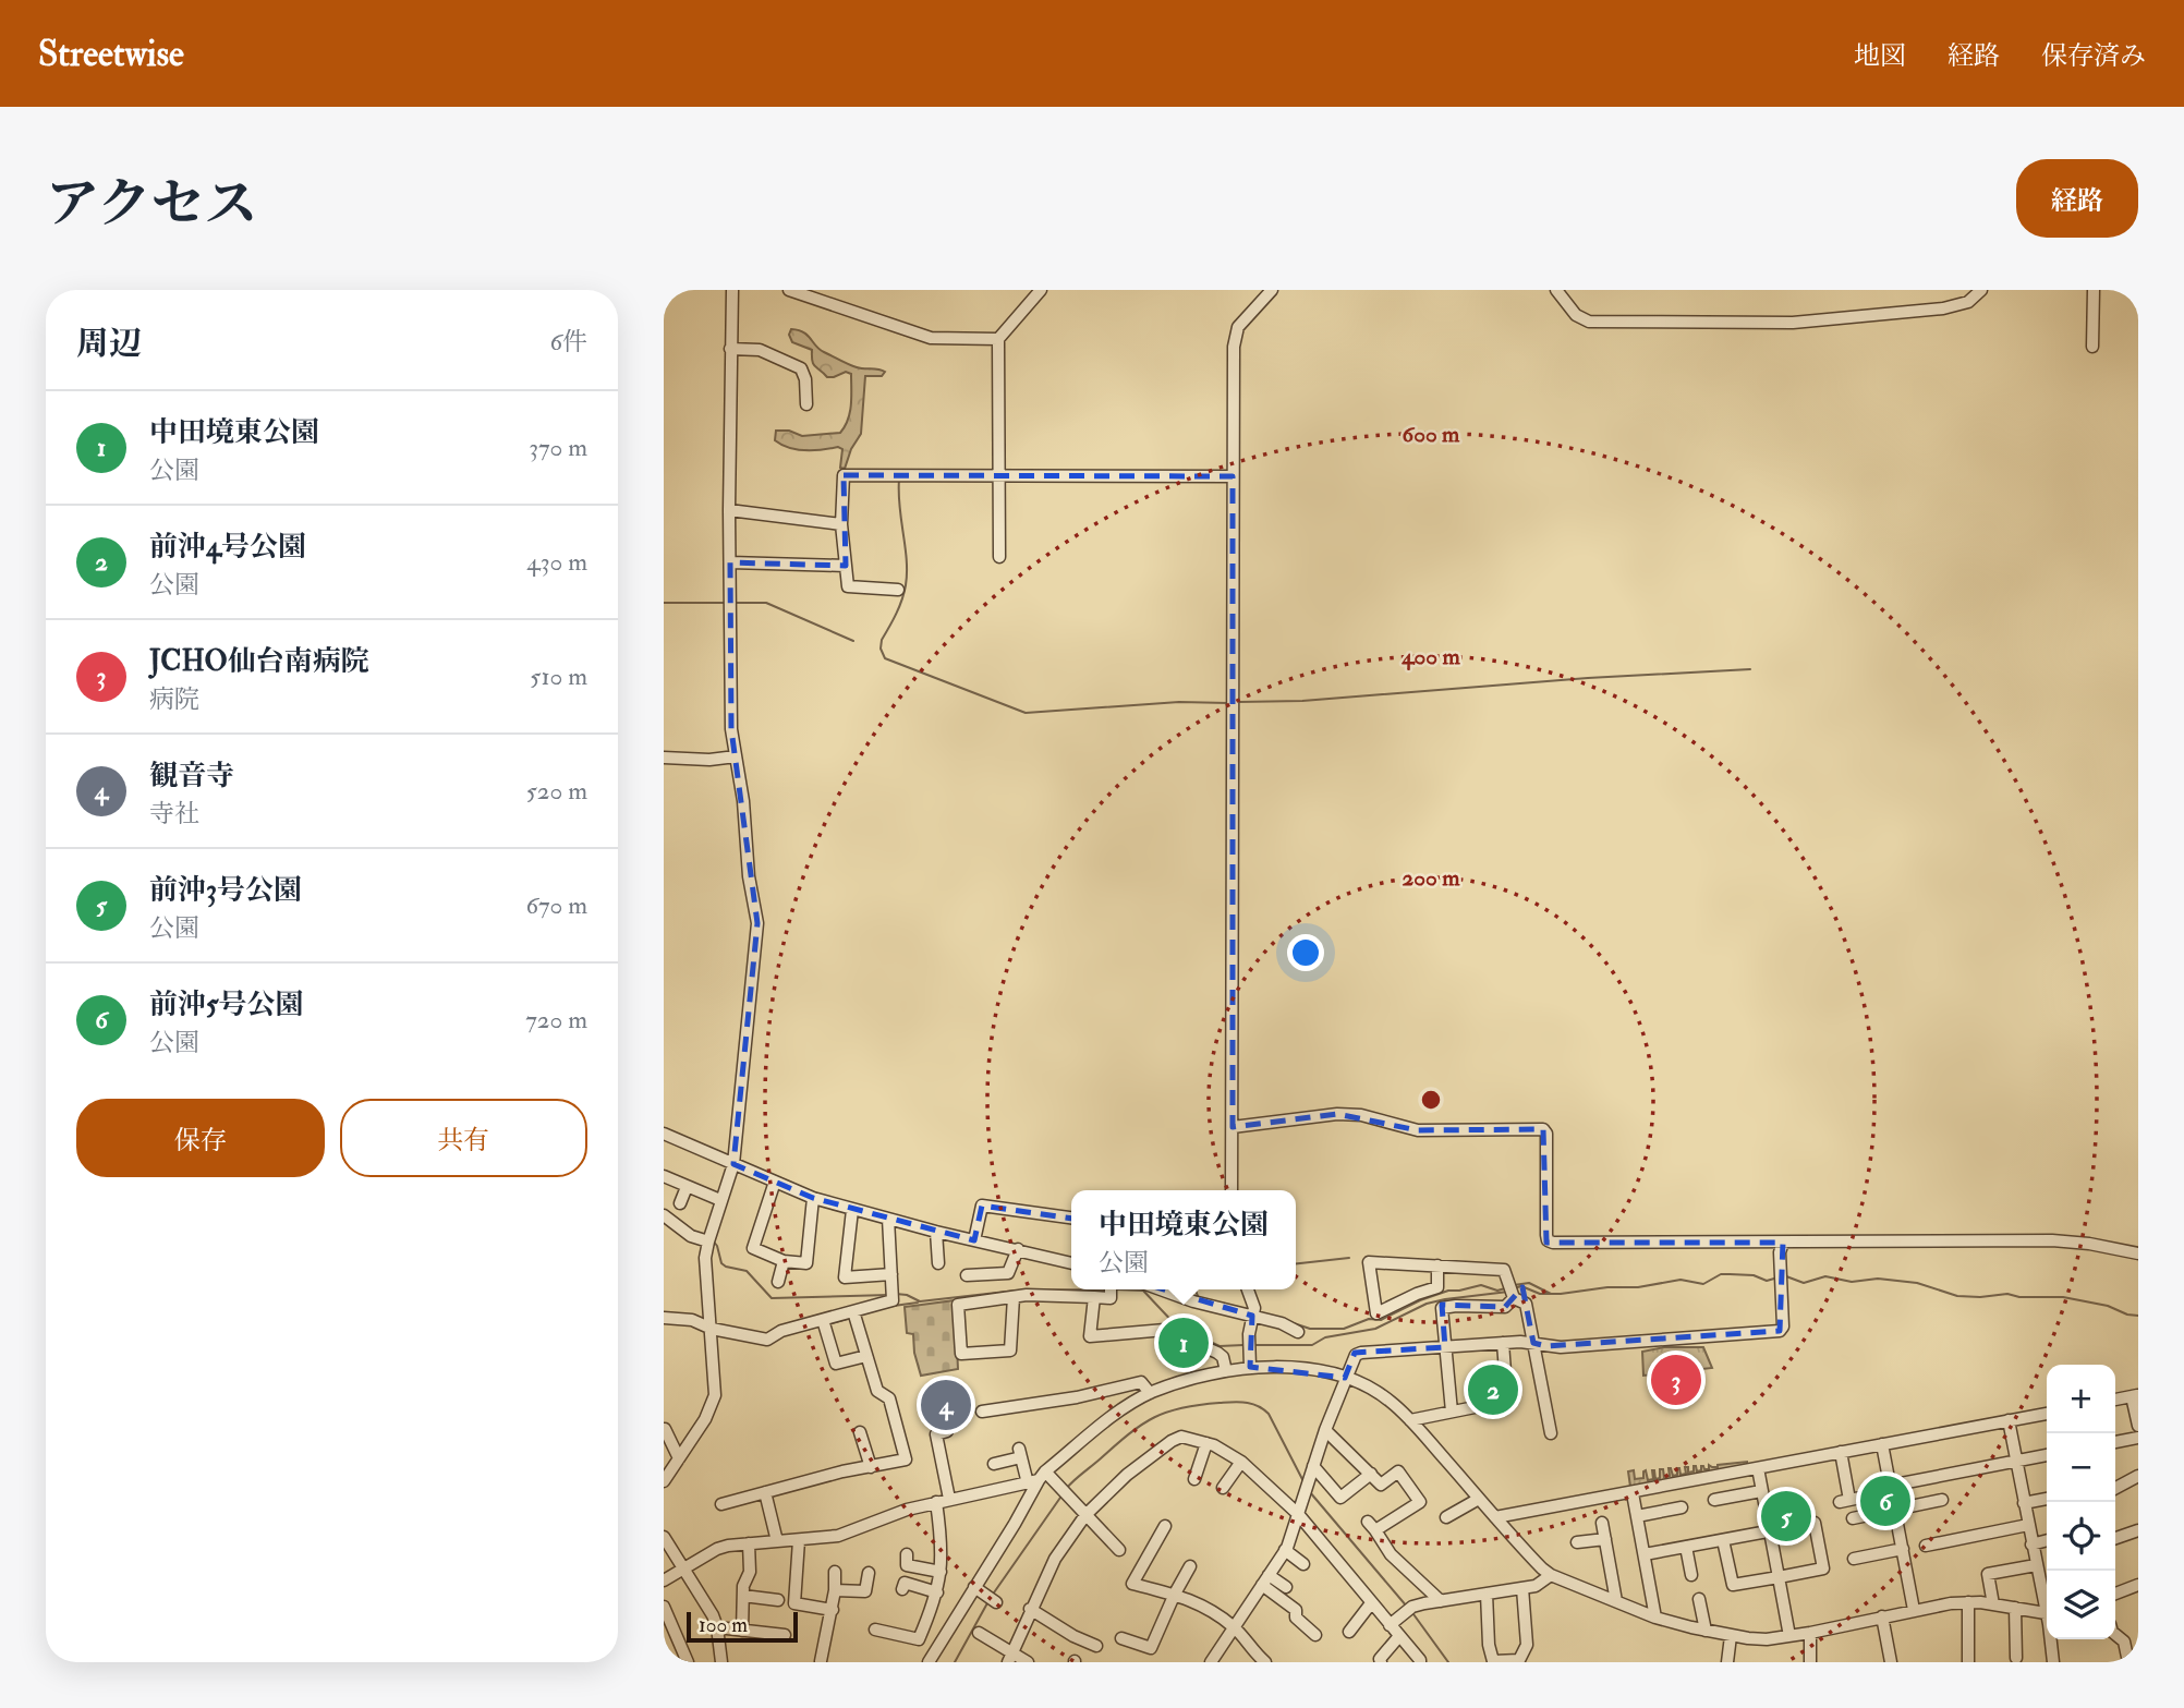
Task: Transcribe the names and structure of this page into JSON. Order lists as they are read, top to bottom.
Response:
{
  "scale_bar": "100 m",
  "page": {
    "header": "Streetwise",
    "nav": ["地図", "経路", "保存済み"],
    "buttons": [
      "経路",
      ["保存", "共有"]
    ],
    "title": "アクセス",
    "heading": ["周辺", "6件"],
    "list": [
      {
        "mark": "1",
        "name": "中田境東公園",
        "note": "公園",
        "value": "370 m"
      },
      {
        "mark": "2",
        "name": "前沖4号公園",
        "note": "公園",
        "value": "430 m"
      },
      {
        "mark": "3",
        "name": "JCHO仙台南病院",
        "note": "病院",
        "value": "510 m"
      },
      {
        "mark": "4",
        "name": "観音寺",
        "note": "寺社",
        "value": "520 m"
      },
      {
        "mark": "5",
        "name": "前沖3号公園",
        "note": "公園",
        "value": "670 m"
      },
      {
        "mark": "6",
        "name": "前沖5号公園",
        "note": "公園",
        "value": "720 m"
      }
    ],
    "popup": ["中田境東公園", "公園"],
    "pins": [
      "1",
      "3",
      "2",
      "4",
      "6",
      "5"
    ],
    "map_buttons": ["+", "−"],
    "scale": "100 m"
  },
  "rings": ["600 m", "400 m", "200 m"]
}
